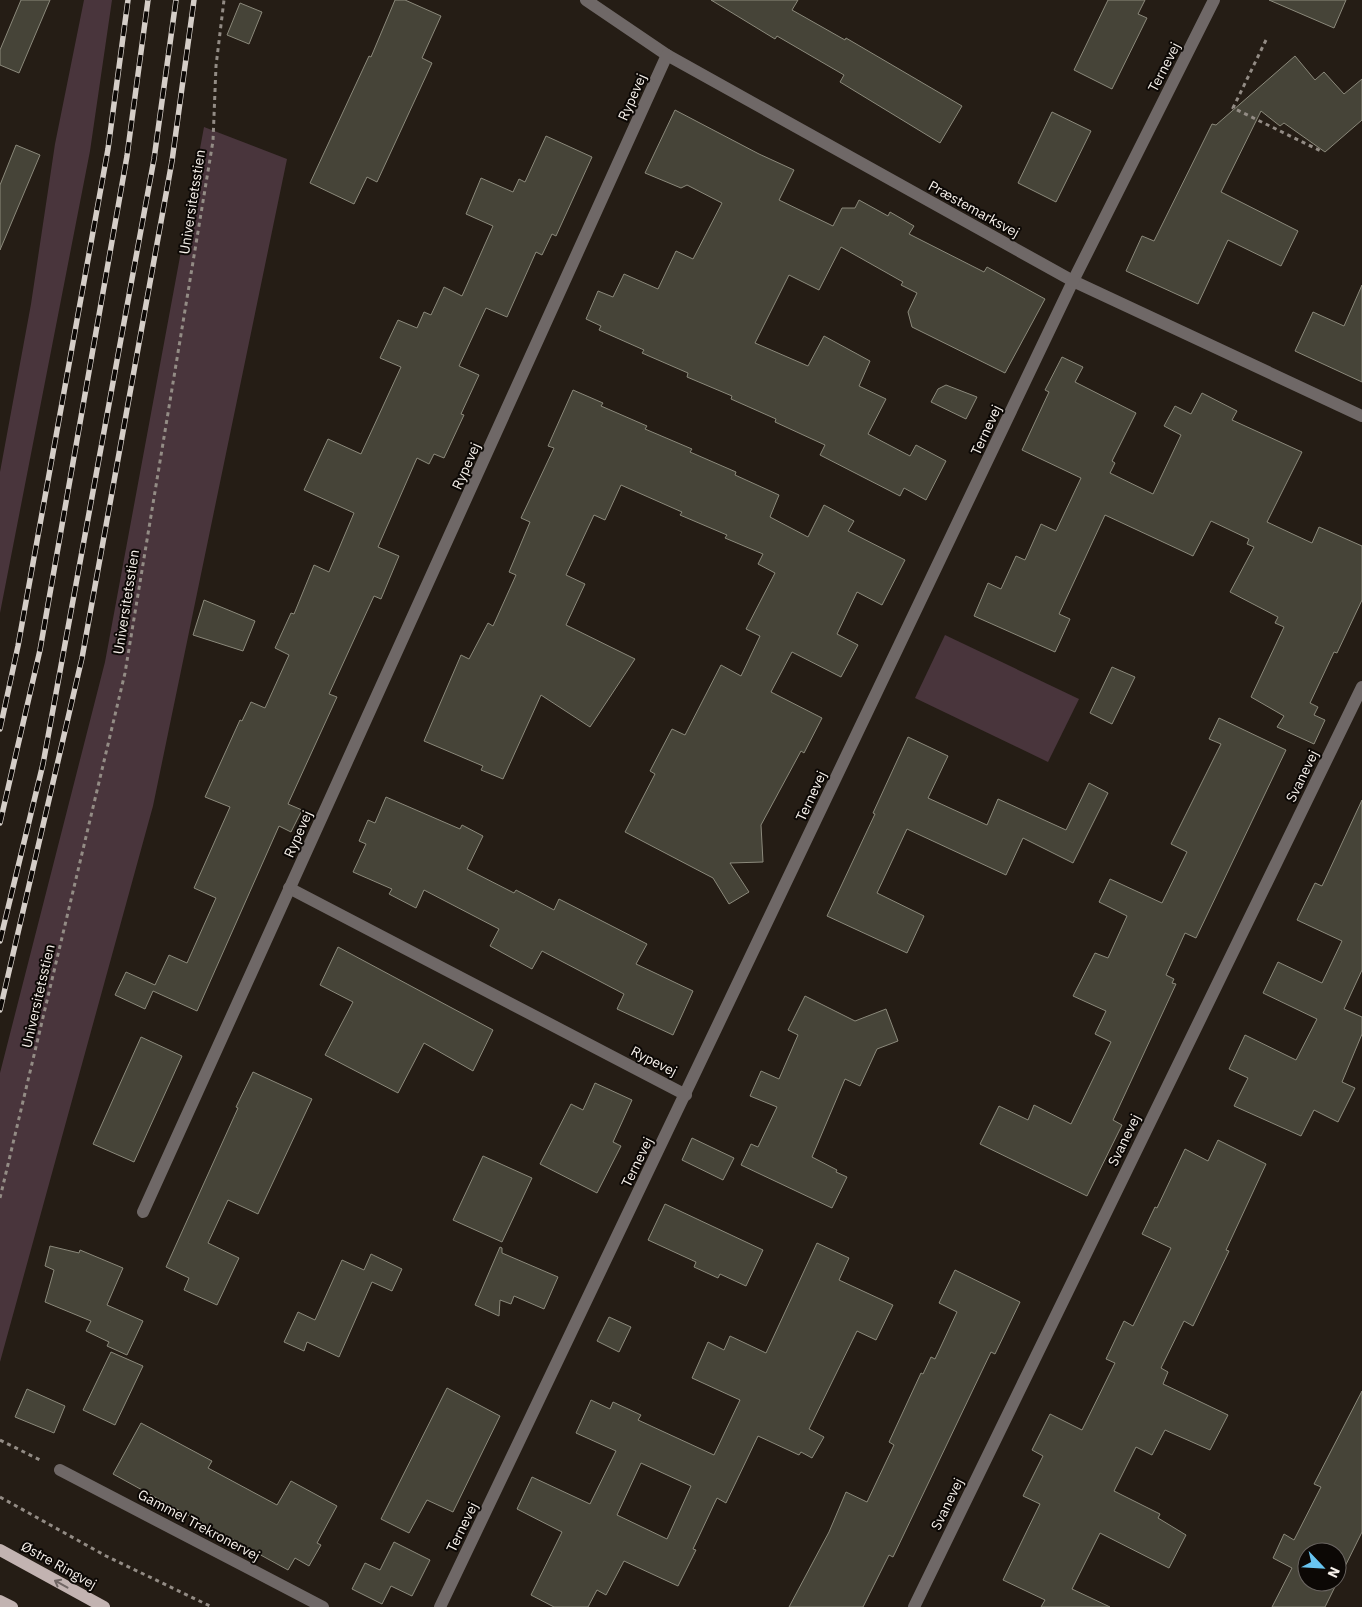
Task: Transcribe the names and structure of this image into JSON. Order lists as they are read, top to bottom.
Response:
{
  "streets": {
    "main road": ["Østre Ringvej"],
    "street": [
      "Ternevej",
      "Rypevej",
      "Præstemarksvej",
      "Svanevej",
      "Gammel Trekronervej"
    ],
    "path": ["Universitetsstien"]
  },
  "crossings": [
    ["Ternevej", "Rypevej"],
    ["Ternevej", "Præstemarksvej"],
    ["Rypevej", "Præstemarksvej"]
  ],
  "one_way": ["Østre Ringvej"],
  "north": "bottom right"
}
